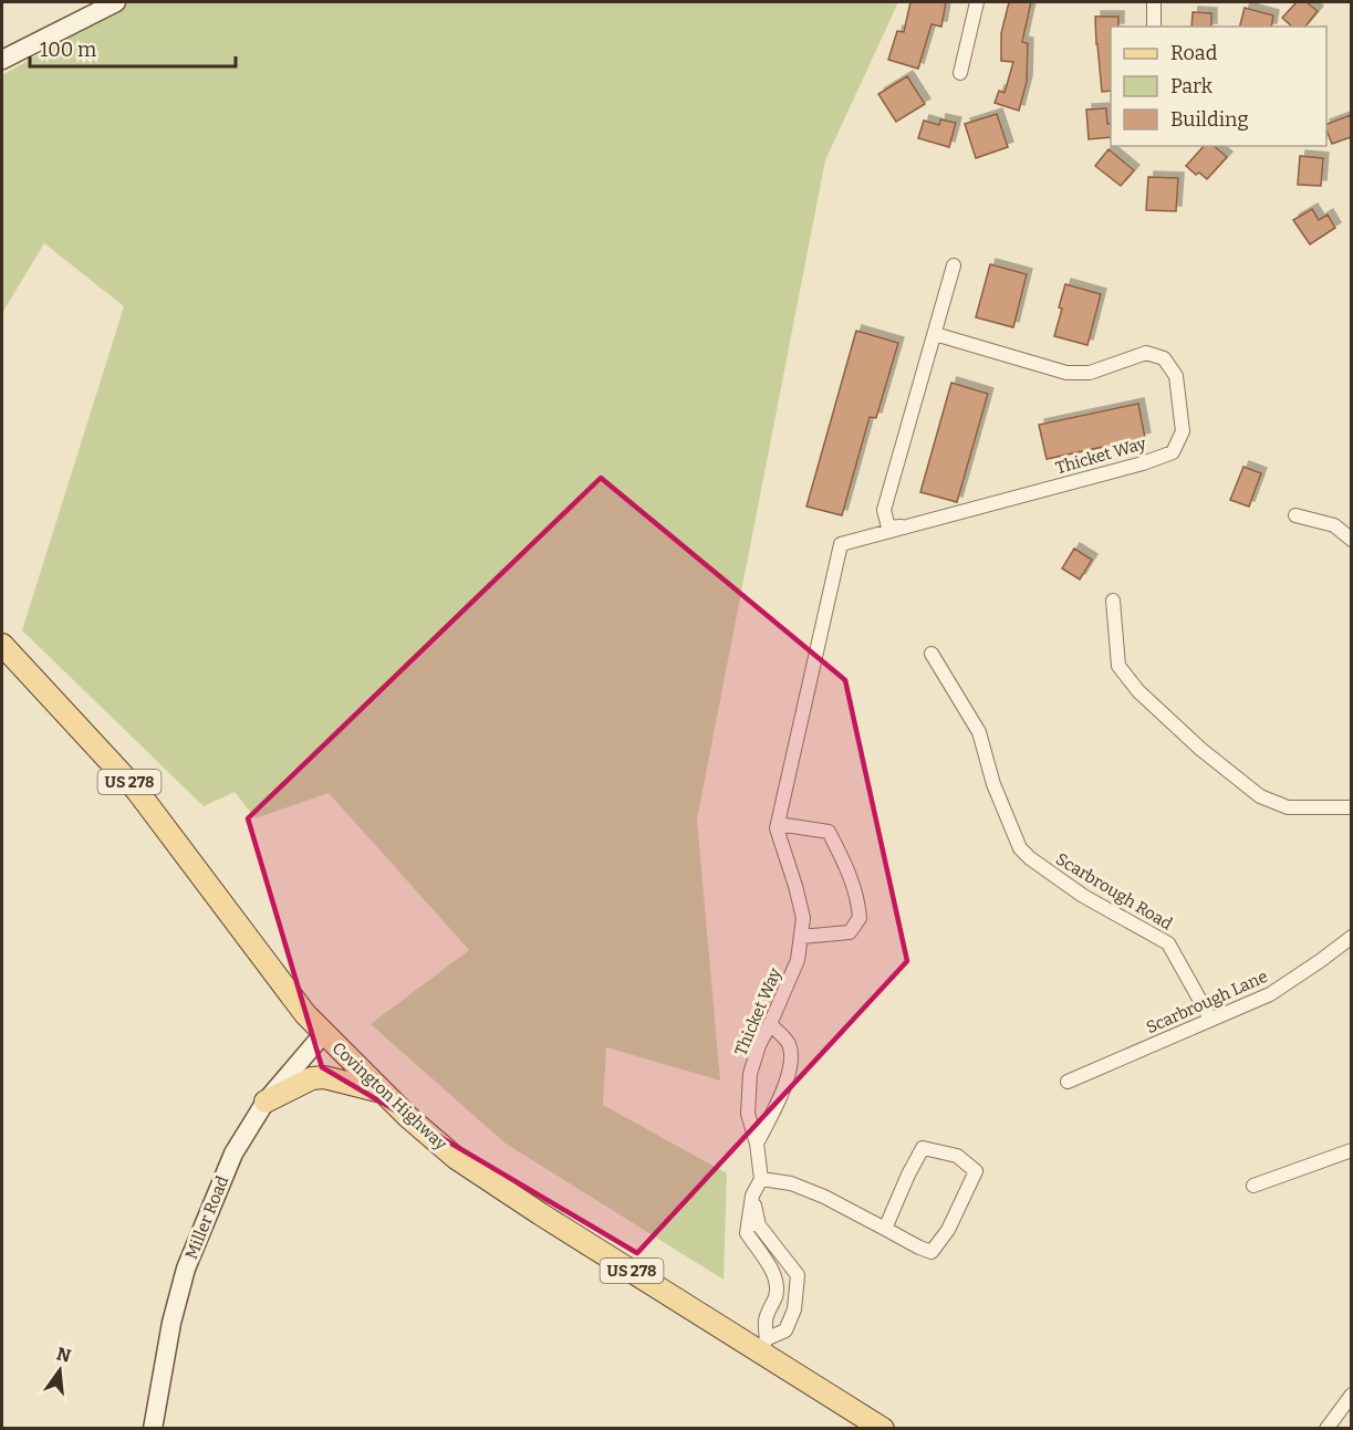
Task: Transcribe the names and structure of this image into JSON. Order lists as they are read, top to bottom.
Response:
{
  "streets": {
    "main road": ["US 278", "Covington Highway"],
    "street": [
      "Thicket Way",
      "Scarbrough Road",
      "Scarbrough Lane",
      "Miller Road"
    ]
  },
  "crossings": [
    ["Scarbrough Road", "Scarbrough Lane"],
    ["Covington Highway", "Miller Road"]
  ],
  "legend": ["Road", "Park", "Building"],
  "scale_bar": "100 m",
  "north": "top"
}
